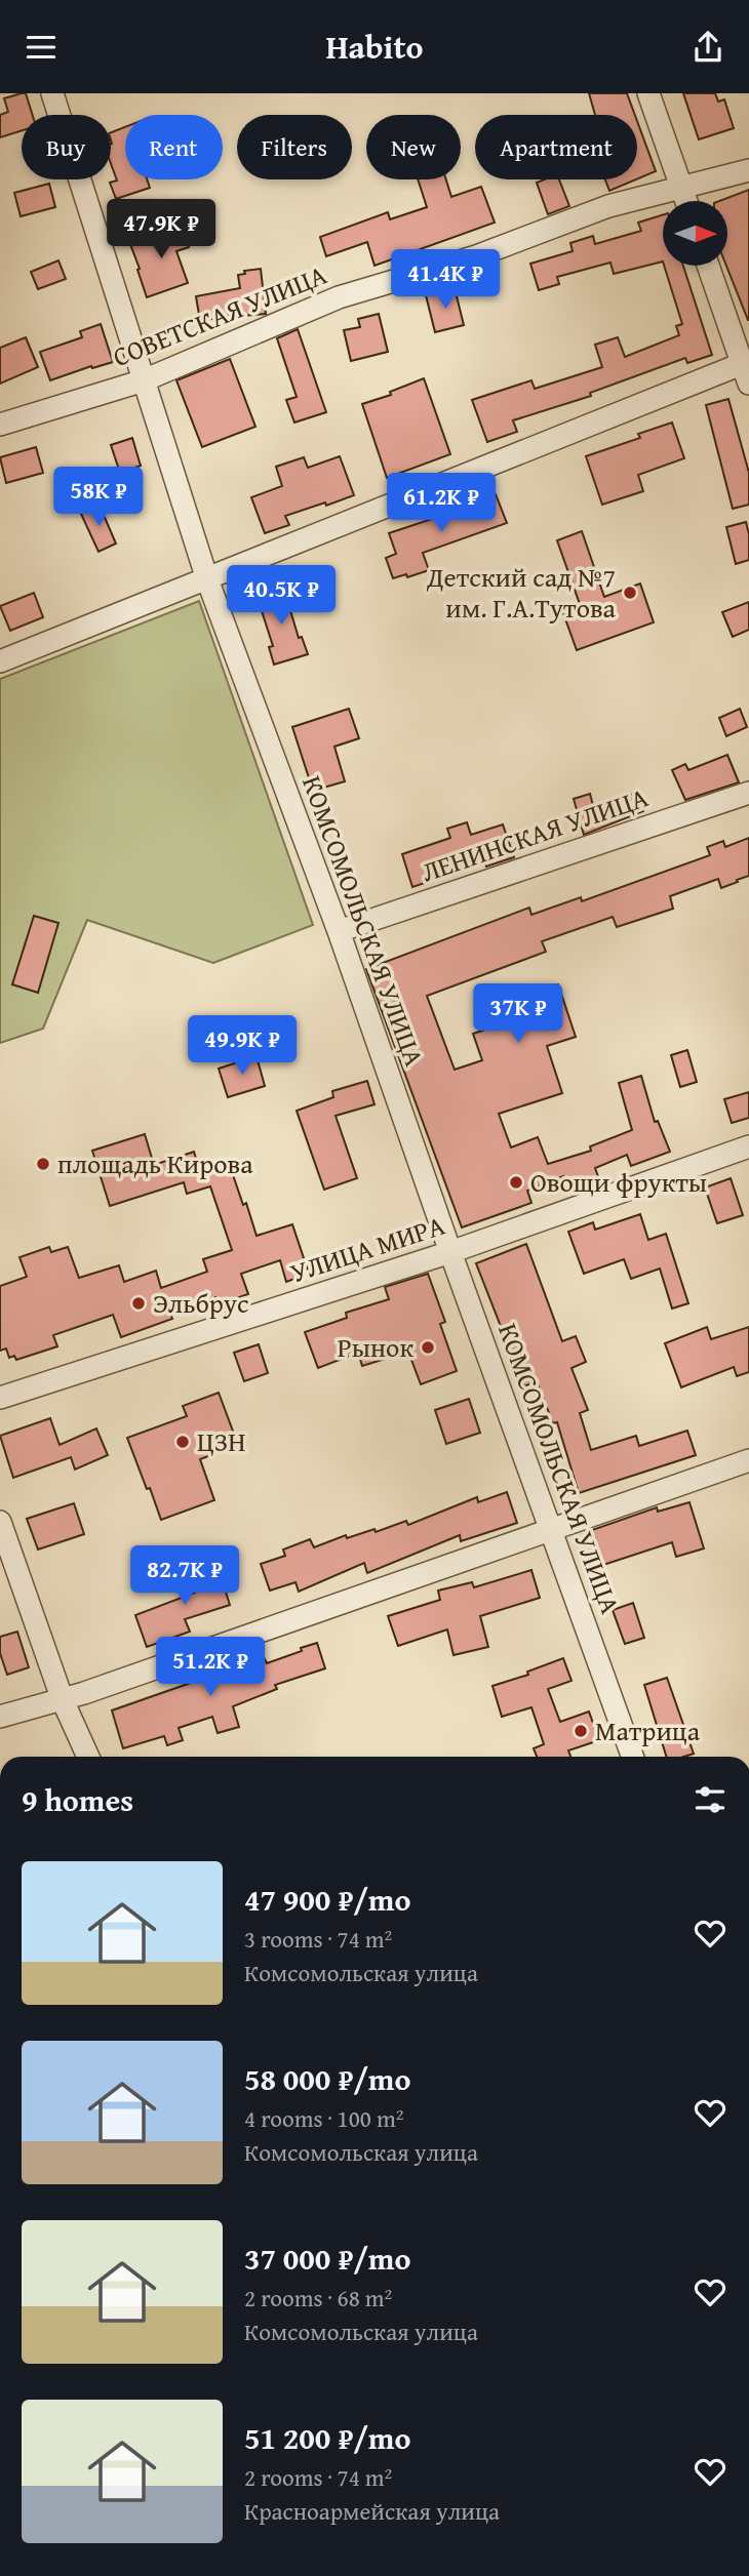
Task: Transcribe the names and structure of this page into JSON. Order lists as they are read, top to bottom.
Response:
{
  "streets": {
    "street": [
      "СОВЕТСКАЯ УЛИЦА",
      "ЛЕНИНСКАЯ УЛИЦА",
      "КОМСОМОЛЬСКАЯ УЛИЦА",
      "УЛИЦА МИРА"
    ]
  },
  "crossings": [
    ["СОВЕТСКАЯ УЛИЦА", "КОМСОМОЛЬСКАЯ УЛИЦА"],
    ["ЛЕНИНСКАЯ УЛИЦА", "КОМСОМОЛЬСКАЯ УЛИЦА"],
    ["КОМСОМОЛЬСКАЯ УЛИЦА", "УЛИЦА МИРА"]
  ],
  "places": [
    "Детский сад №7 им. Г.А.Тутова",
    "площадь Кирова",
    "Овощи фрукты",
    "Эльбрус",
    "Рынок",
    "ЦЗН",
    "Матрица"
  ],
  "north": "right",
  "page": {
    "header": "Habito",
    "chip": [
      "Buy",
      "Rent",
      "Filters",
      "New",
      "Apartment"
    ],
    "price": [
      "47.9K ₽",
      "41.4K ₽",
      "58K ₽",
      "61.2K ₽",
      "40.5K ₽",
      "37K ₽",
      "49.9K ₽",
      "82.7K ₽",
      "51.2K ₽"
    ],
    "heading": "9 homes",
    "list": [
      {
        "name": "47 900 ₽/mo",
        "note": "3 rooms · 74 m² · Комсомольская улица"
      },
      {
        "name": "58 000 ₽/mo",
        "note": "4 rooms · 100 m² · Комсомольская улица"
      },
      {
        "name": "37 000 ₽/mo",
        "note": "2 rooms · 68 m² · Комсомольская улица"
      },
      {
        "name": "51 200 ₽/mo",
        "note": "2 rooms · 74 m² · Красноармейская улица"
      }
    ]
  }
}
